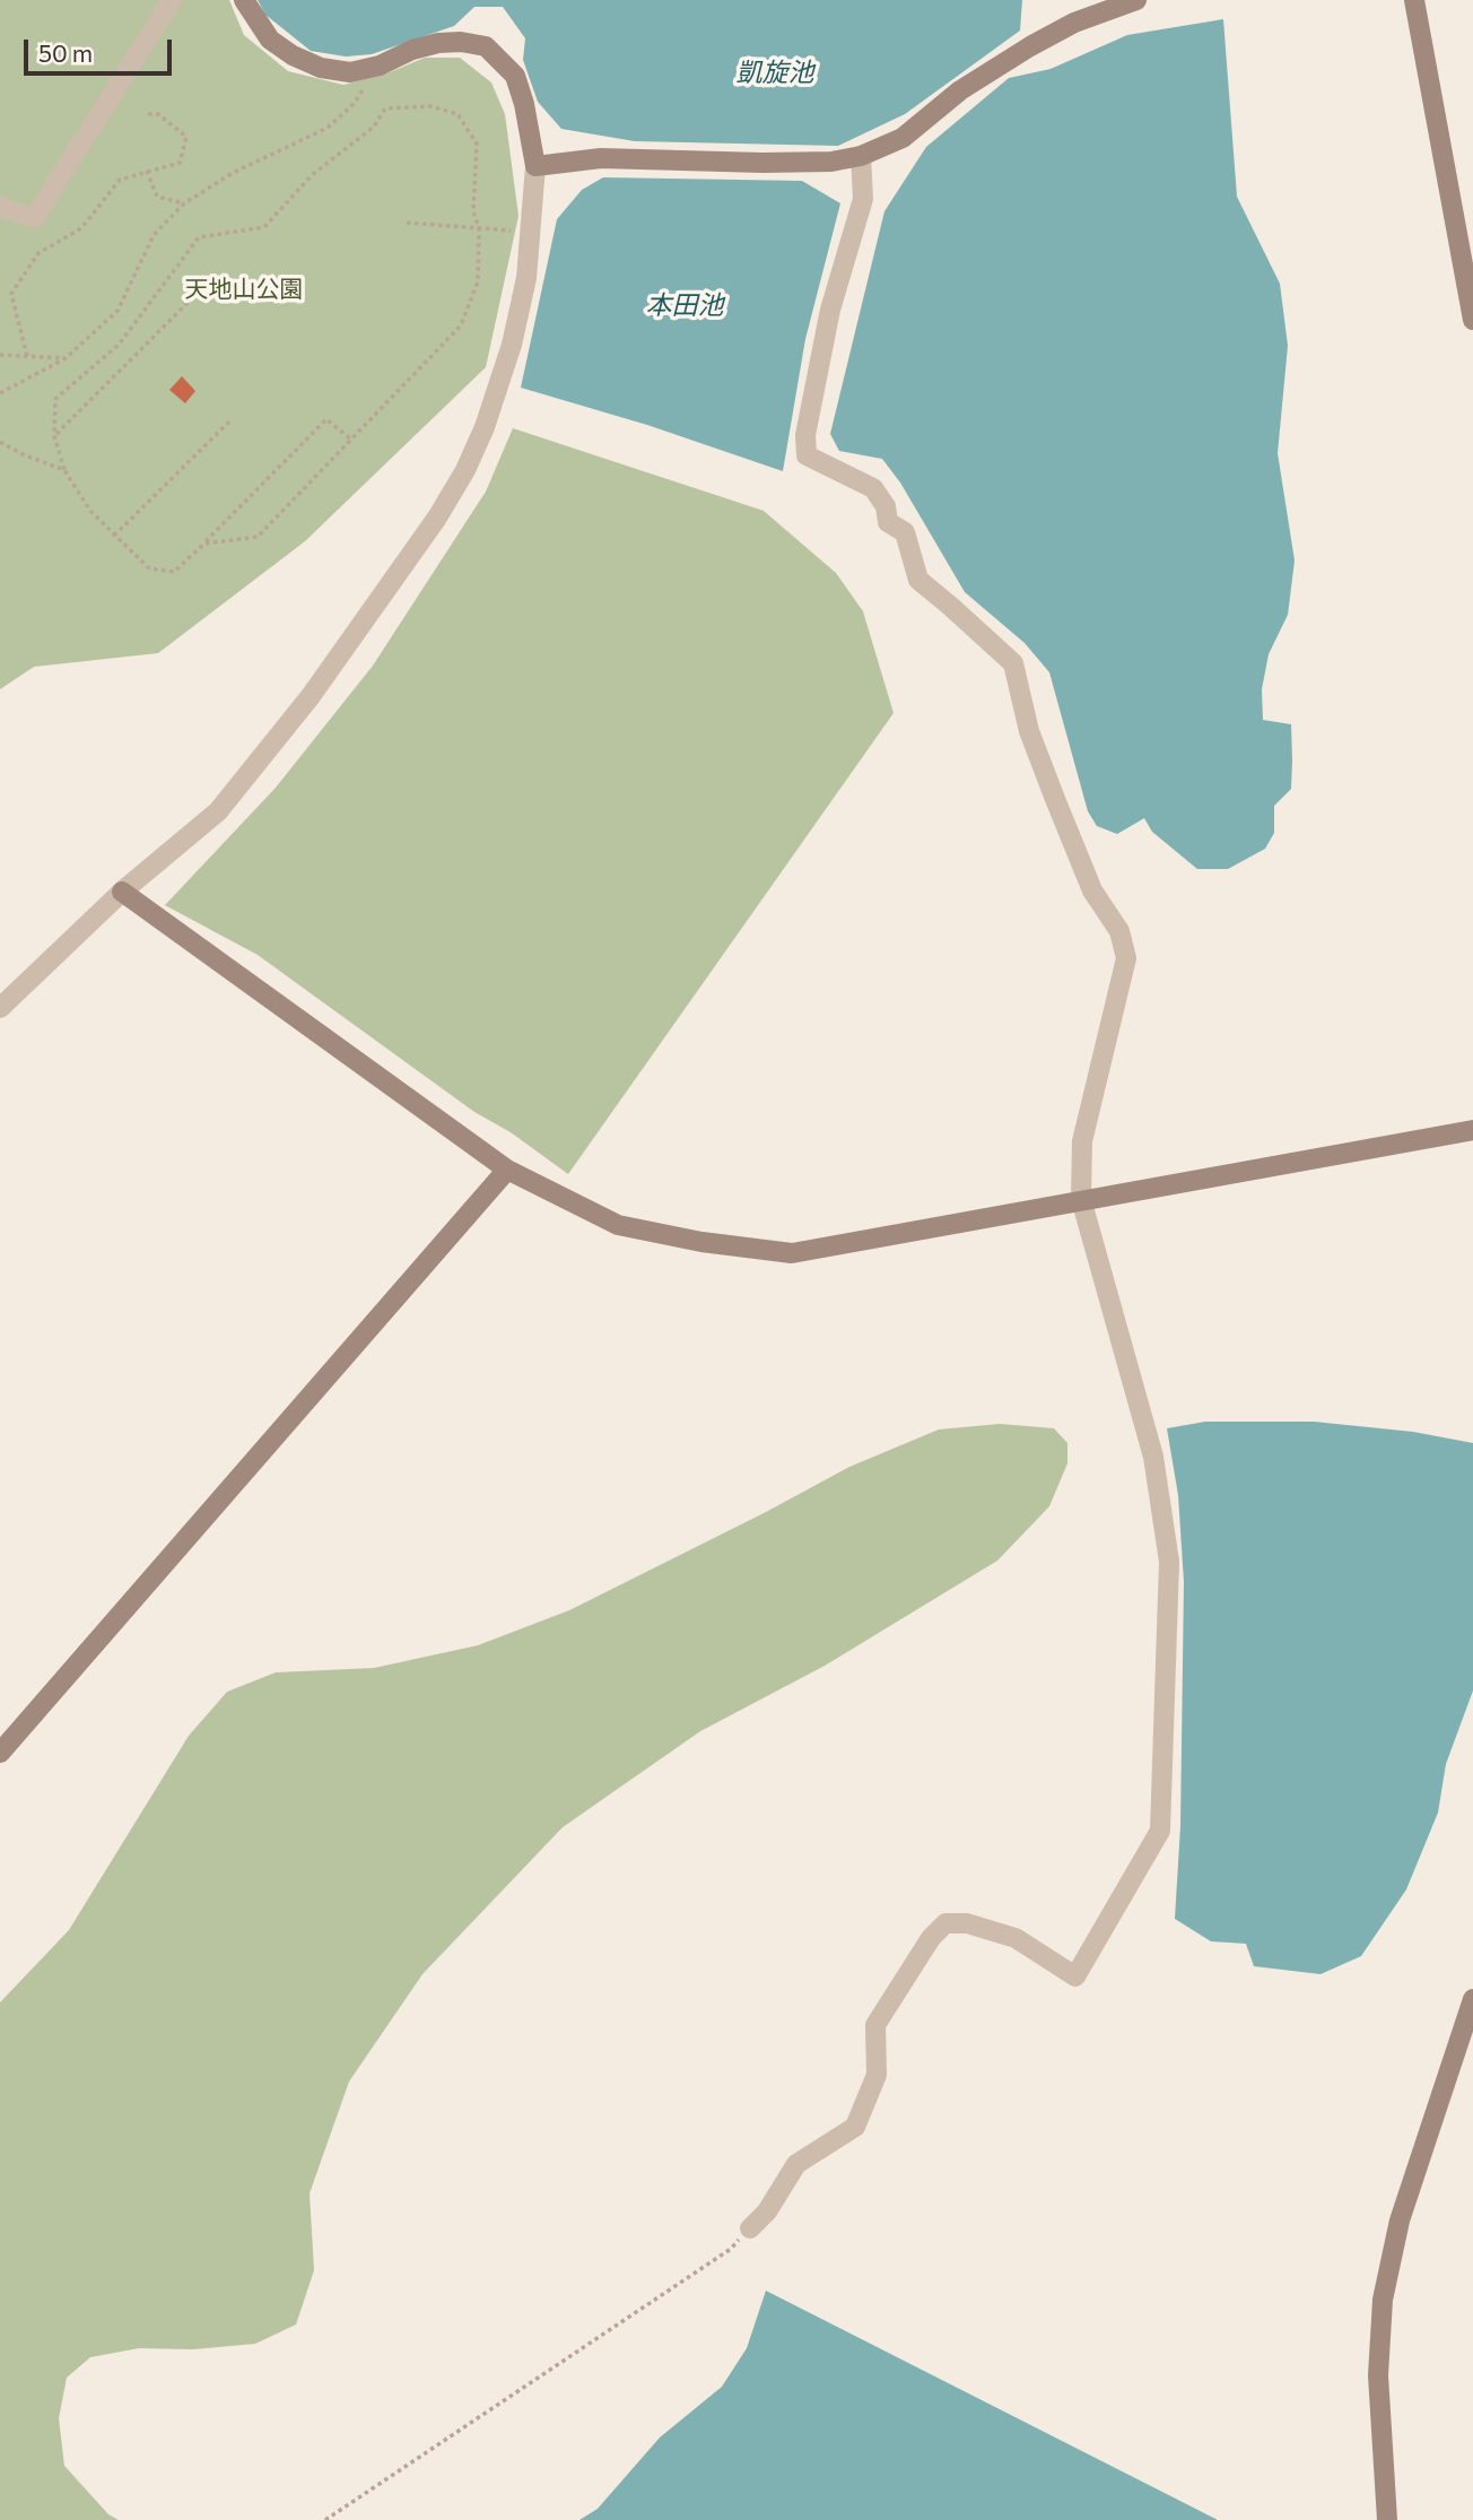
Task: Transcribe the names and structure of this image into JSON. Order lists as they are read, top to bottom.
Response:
{
  "water": ["凱旋池", "本田池"],
  "parks": ["天地山公園"],
  "scale_bar": "50 m"
}
